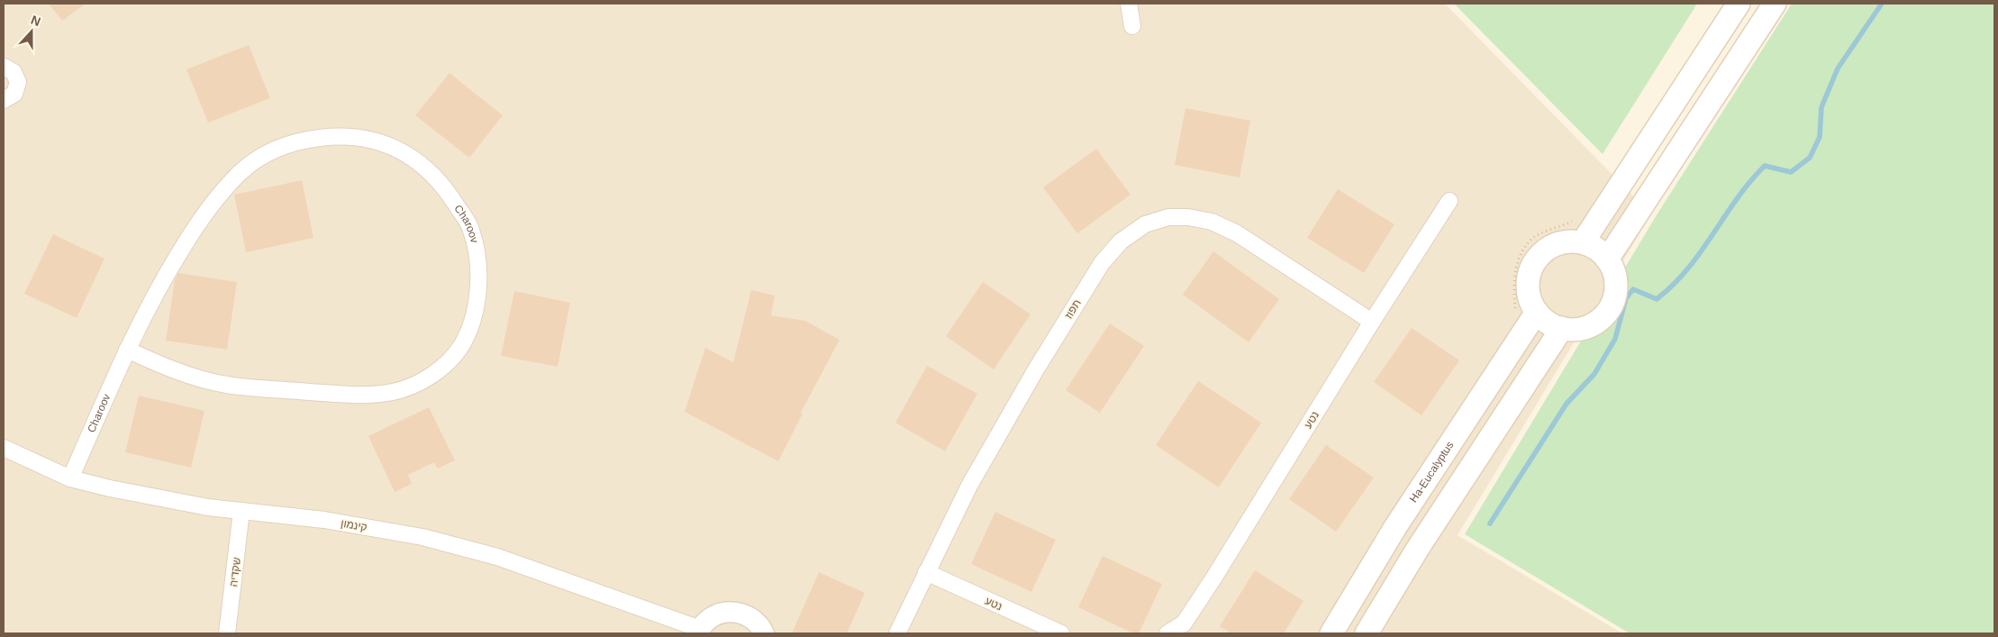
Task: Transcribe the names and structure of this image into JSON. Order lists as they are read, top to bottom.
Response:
{
  "streets": {
    "main road": ["Ha-Eucalyptus"],
    "street": [
      "Charoov",
      "תפוז",
      "נטע",
      "קינמון",
      "שקדיה"
    ]
  },
  "crossings": [
    ["Charoov", "קינמון"],
    ["תפוז", "נטע"],
    ["קינמון", "שקדיה"]
  ],
  "north": "top"
}
